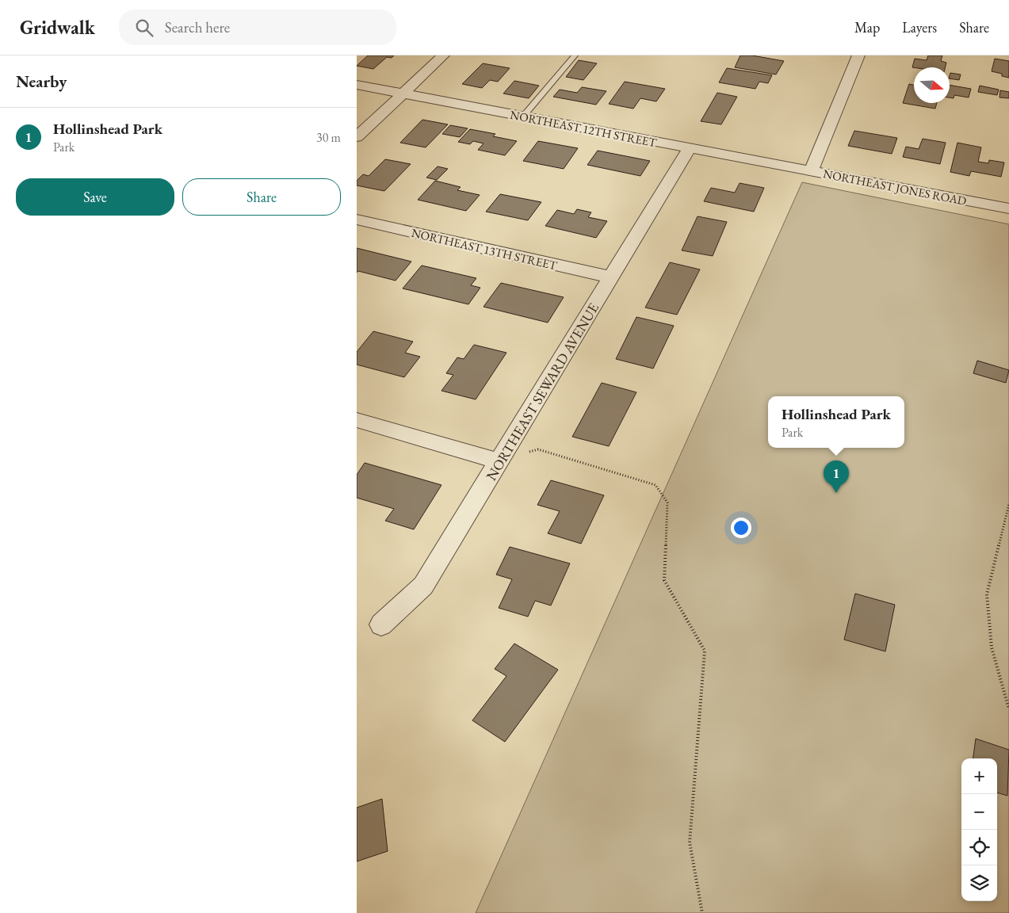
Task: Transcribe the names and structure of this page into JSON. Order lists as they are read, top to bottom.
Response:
{
  "streets": {
    "street": [
      "NORTHEAST 12TH STREET",
      "NORTHEAST JONES ROAD",
      "NORTHEAST 13TH STREET",
      "NORTHEAST SEWARD AVENUE"
    ]
  },
  "crossings": [
    ["NORTHEAST 12TH STREET", "NORTHEAST JONES ROAD"],
    ["NORTHEAST 12TH STREET", "NORTHEAST SEWARD AVENUE"],
    ["NORTHEAST 13TH STREET", "NORTHEAST SEWARD AVENUE"]
  ],
  "north": "right",
  "page": {
    "header": "Gridwalk",
    "search": "Search here",
    "nav": ["Map", "Layers", "Share"],
    "heading": "Nearby",
    "list": [
      {
        "mark": "1",
        "name": "Hollinshead Park",
        "note": "Park",
        "value": "30 m"
      }
    ],
    "buttons": ["Save", "Share"],
    "popup": ["Hollinshead Park", "Park"],
    "pins": "1",
    "map_buttons": ["+", "−"]
  }
}
